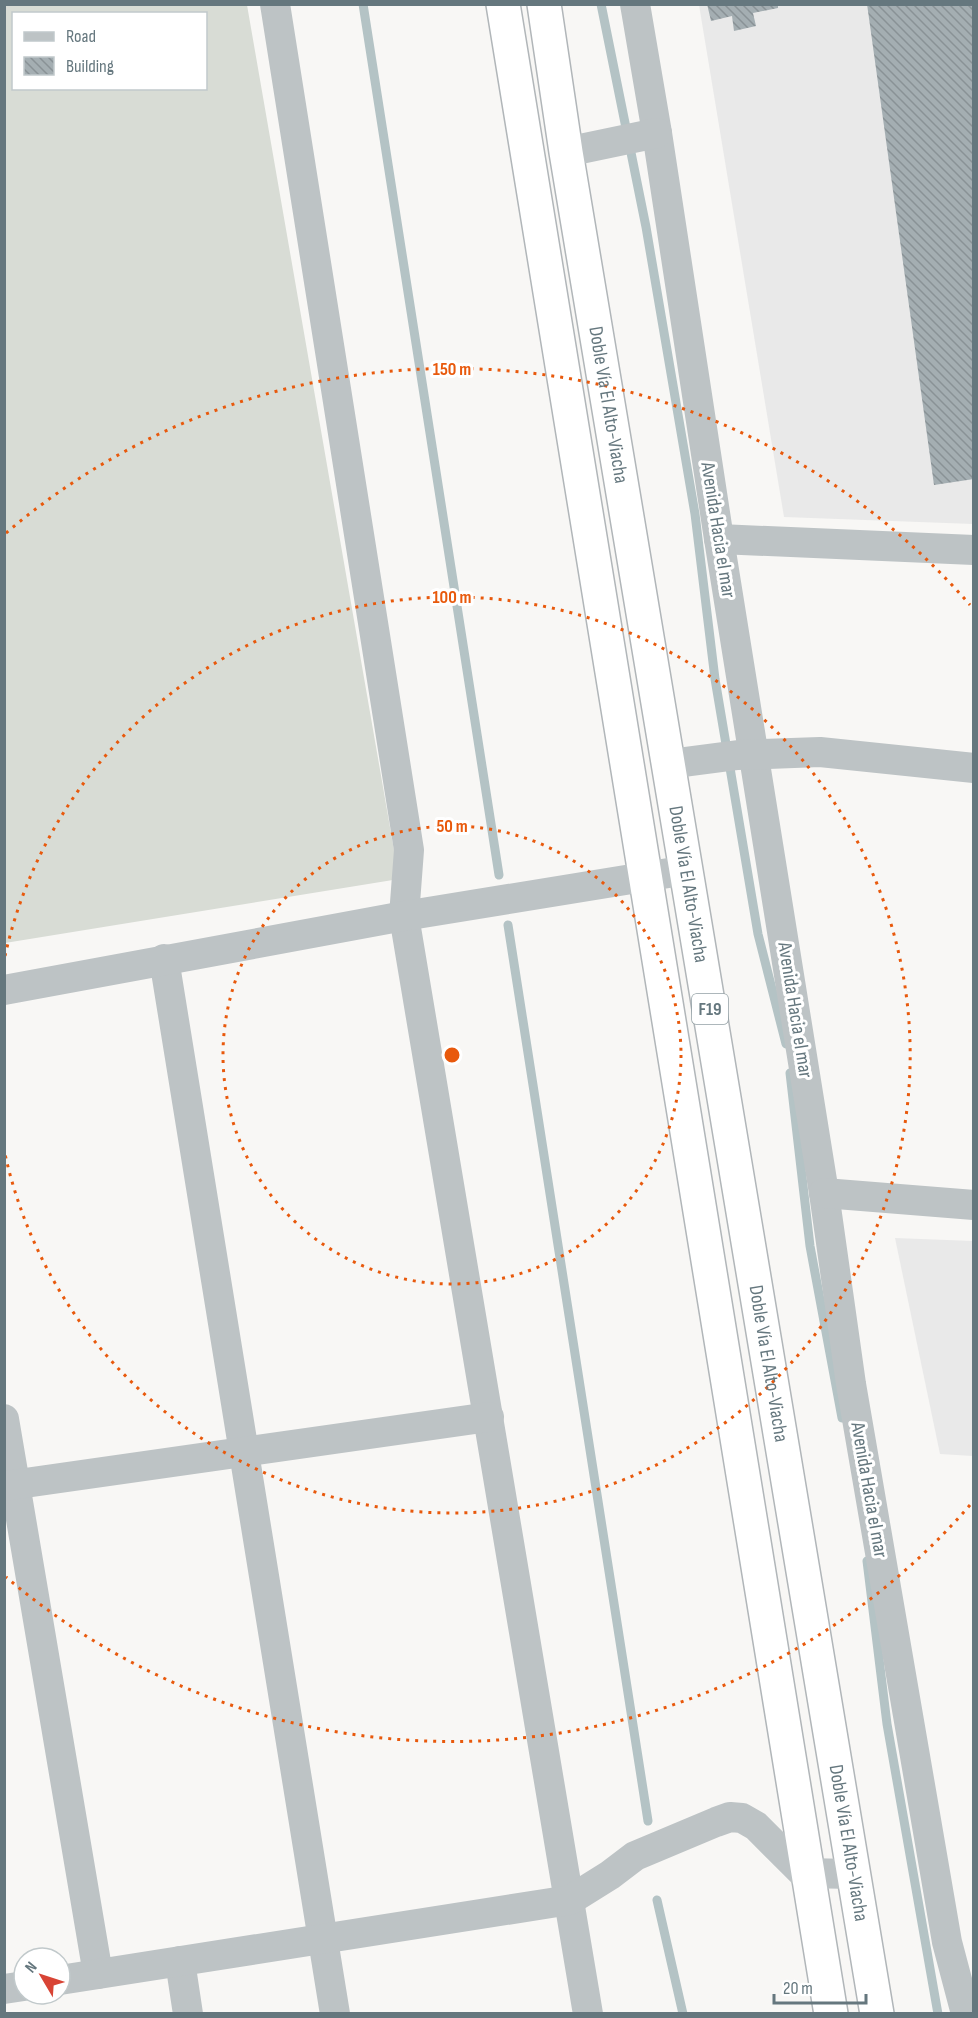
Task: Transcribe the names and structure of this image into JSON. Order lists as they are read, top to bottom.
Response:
{
  "streets": {
    "highway": ["Doble Vía El Alto-Viacha", "F19"],
    "street": ["Avenida Hacia el mar"]
  },
  "legend": ["Road", "Building"],
  "scale_bar": "20 m",
  "north": "top left",
  "rings": ["150 m", "100 m", "50 m"]
}
